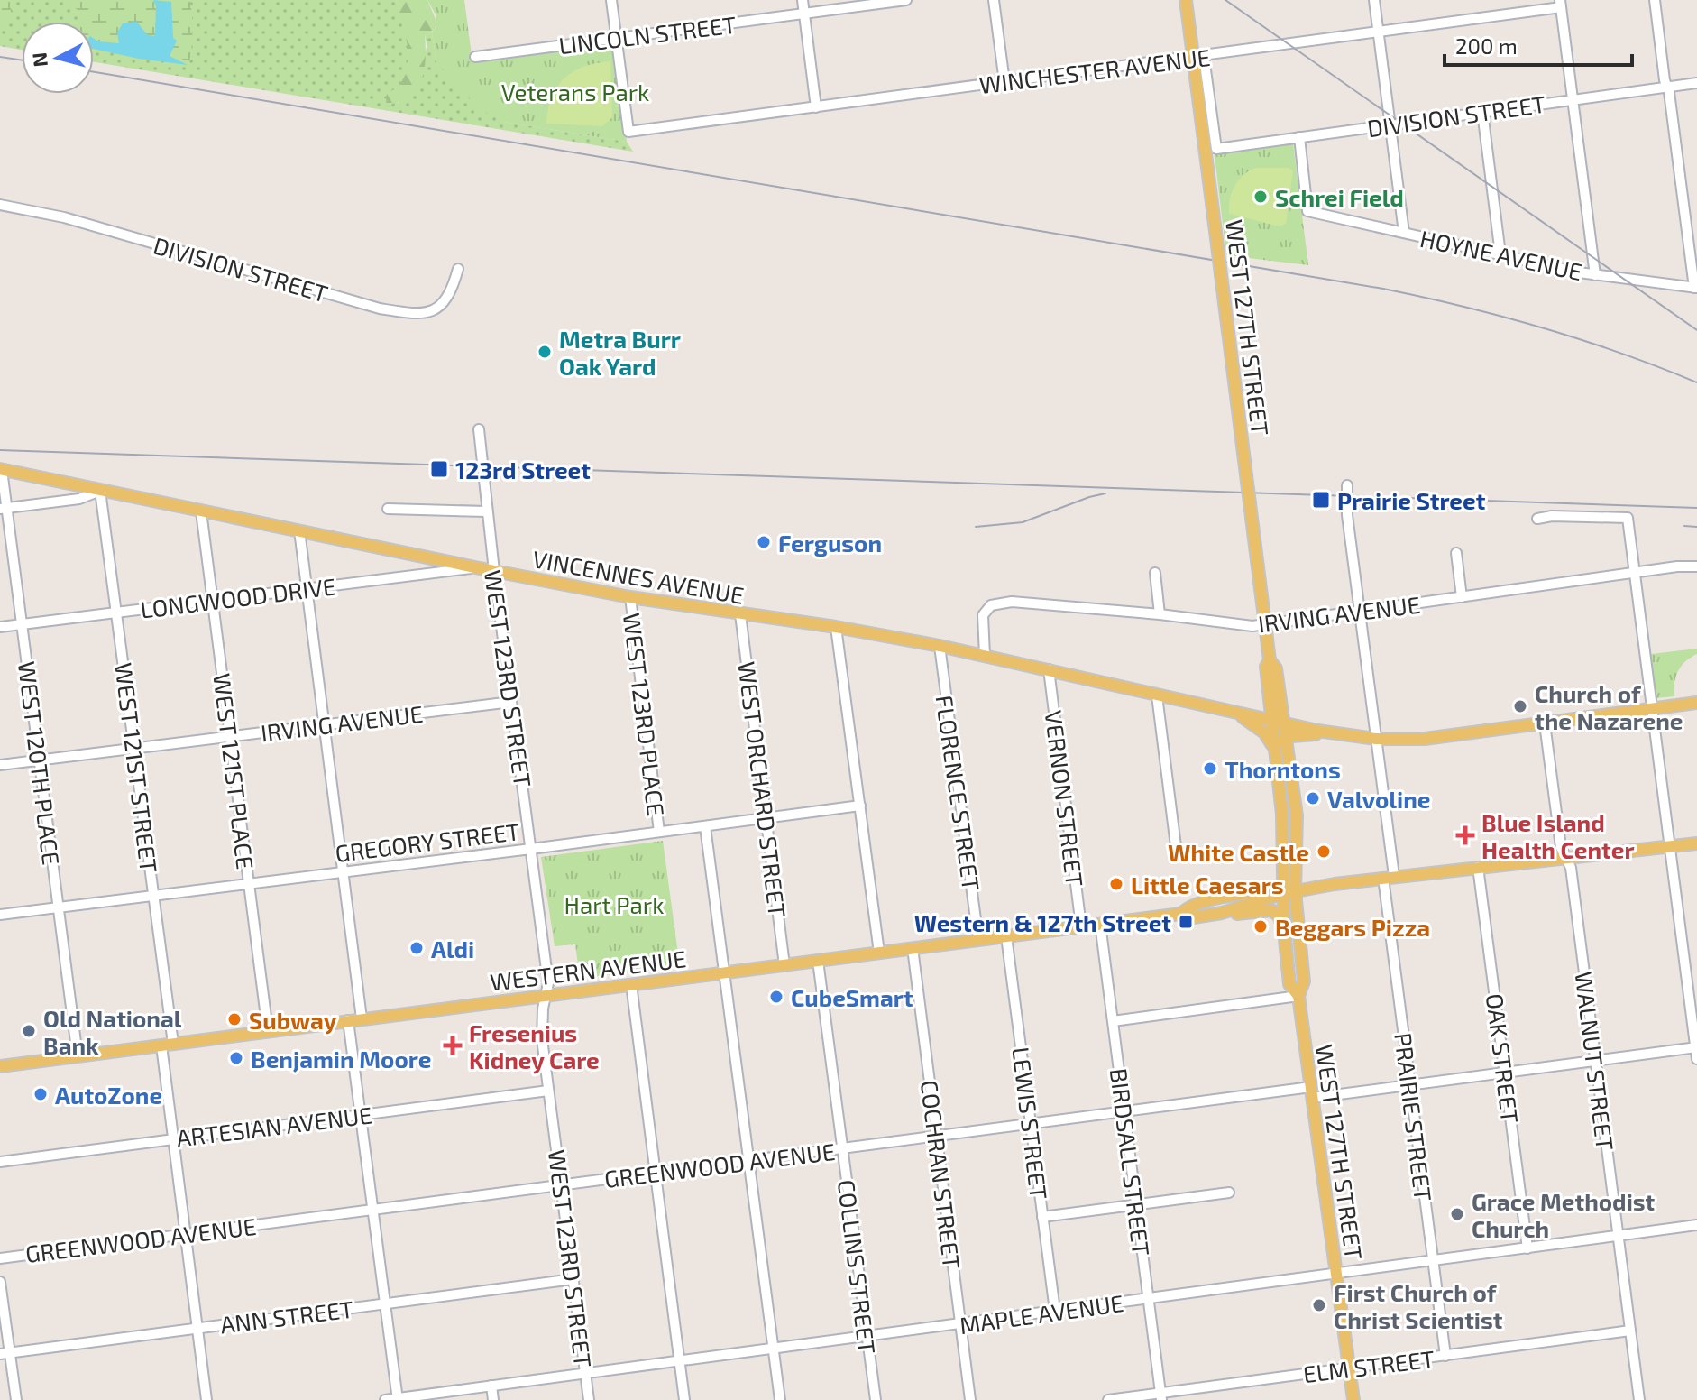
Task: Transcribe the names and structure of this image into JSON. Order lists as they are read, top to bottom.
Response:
{
  "streets": {
    "main road": ["WEST 127TH STREET", "VINCENNES AVENUE", "WESTERN AVENUE"],
    "street": [
      "LINCOLN STREET",
      "WINCHESTER AVENUE",
      "DIVISION STREET",
      "HOYNE AVENUE",
      "LONGWOOD DRIVE",
      "IRVING AVENUE",
      "WEST 123RD STREET",
      "WEST 123RD PLACE",
      "WEST 120TH PLACE",
      "WEST 121ST STREET",
      "WEST 121ST PLACE",
      "WEST ORCHARD STREET",
      "FLORENCE STREET",
      "VERNON STREET",
      "GREGORY STREET",
      "OAK STREET",
      "WALNUT STREET",
      "PRAIRIE STREET",
      "LEWIS STREET",
      "ARTESIAN AVENUE",
      "BIRDSALL STREET",
      "GREENWOOD AVENUE",
      "COCHRAN STREET",
      "COLLINS STREET",
      "MAPLE AVENUE",
      "ANN STREET",
      "ELM STREET"
    ]
  },
  "crossings": [
    ["LINCOLN STREET", "WINCHESTER AVENUE"],
    ["WINCHESTER AVENUE", "DIVISION STREET"],
    ["WINCHESTER AVENUE", "WEST 127TH STREET"],
    ["DIVISION STREET", "HOYNE AVENUE"],
    ["DIVISION STREET", "WEST 127TH STREET"],
    ["WEST 127TH STREET", "VINCENNES AVENUE"],
    ["WEST 127TH STREET", "IRVING AVENUE"],
    ["WEST 127TH STREET", "WESTERN AVENUE"],
    ["WEST 127TH STREET", "GREENWOOD AVENUE"],
    ["WEST 127TH STREET", "MAPLE AVENUE"],
    ["WEST 127TH STREET", "ELM STREET"],
    ["VINCENNES AVENUE", "LONGWOOD DRIVE"],
    ["VINCENNES AVENUE", "IRVING AVENUE"],
    ["VINCENNES AVENUE", "WEST 123RD STREET"],
    ["VINCENNES AVENUE", "WEST 123RD PLACE"],
    ["VINCENNES AVENUE", "WEST 120TH PLACE"],
    ["VINCENNES AVENUE", "WEST 121ST STREET"],
    ["VINCENNES AVENUE", "WEST 121ST PLACE"],
    ["VINCENNES AVENUE", "WEST ORCHARD STREET"],
    ["VINCENNES AVENUE", "FLORENCE STREET"],
    ["VINCENNES AVENUE", "VERNON STREET"],
    ["LONGWOOD DRIVE", "WEST 120TH PLACE"],
    ["LONGWOOD DRIVE", "WEST 121ST STREET"],
    ["LONGWOOD DRIVE", "WEST 121ST PLACE"],
    ["IRVING AVENUE", "WEST 123RD STREET"],
    ["IRVING AVENUE", "WEST 120TH PLACE"],
    ["IRVING AVENUE", "WEST 121ST STREET"],
    ["IRVING AVENUE", "WEST 121ST PLACE"],
    ["IRVING AVENUE", "PRAIRIE STREET"],
    ["WEST 123RD STREET", "GREGORY STREET"],
    ["WEST 123RD STREET", "WESTERN AVENUE"],
    ["WEST 123RD STREET", "ARTESIAN AVENUE"],
    ["WEST 123RD STREET", "GREENWOOD AVENUE"],
    ["WEST 123RD STREET", "MAPLE AVENUE"],
    ["WEST 123RD STREET", "ANN STREET"],
    ["WEST 123RD PLACE", "GREGORY STREET"],
    ["WEST 120TH PLACE", "GREGORY STREET"],
    ["WEST 120TH PLACE", "WESTERN AVENUE"],
    ["WEST 121ST STREET", "GREGORY STREET"],
    ["WEST 121ST STREET", "WESTERN AVENUE"],
    ["WEST 121ST STREET", "ARTESIAN AVENUE"],
    ["WEST 121ST STREET", "GREENWOOD AVENUE"],
    ["WEST 121ST STREET", "ANN STREET"],
    ["WEST 121ST PLACE", "GREGORY STREET"],
    ["WEST 121ST PLACE", "WESTERN AVENUE"],
    ["WEST ORCHARD STREET", "GREGORY STREET"],
    ["WEST ORCHARD STREET", "WESTERN AVENUE"],
    ["FLORENCE STREET", "WESTERN AVENUE"],
    ["VERNON STREET", "WESTERN AVENUE"],
    ["WESTERN AVENUE", "OAK STREET"],
    ["WESTERN AVENUE", "WALNUT STREET"],
    ["WESTERN AVENUE", "PRAIRIE STREET"],
    ["WESTERN AVENUE", "LEWIS STREET"],
    ["WESTERN AVENUE", "BIRDSALL STREET"],
    ["WESTERN AVENUE", "COCHRAN STREET"],
    ["WESTERN AVENUE", "COLLINS STREET"],
    ["OAK STREET", "GREENWOOD AVENUE"],
    ["OAK STREET", "MAPLE AVENUE"],
    ["WALNUT STREET", "GREENWOOD AVENUE"],
    ["WALNUT STREET", "MAPLE AVENUE"],
    ["WALNUT STREET", "ELM STREET"],
    ["PRAIRIE STREET", "GREENWOOD AVENUE"],
    ["PRAIRIE STREET", "MAPLE AVENUE"],
    ["PRAIRIE STREET", "ELM STREET"],
    ["LEWIS STREET", "GREENWOOD AVENUE"],
    ["LEWIS STREET", "MAPLE AVENUE"],
    ["BIRDSALL STREET", "GREENWOOD AVENUE"],
    ["BIRDSALL STREET", "MAPLE AVENUE"],
    ["BIRDSALL STREET", "ELM STREET"],
    ["GREENWOOD AVENUE", "COCHRAN STREET"],
    ["GREENWOOD AVENUE", "COLLINS STREET"],
    ["COCHRAN STREET", "MAPLE AVENUE"],
    ["COLLINS STREET", "MAPLE AVENUE"]
  ],
  "parks": ["Veterans Park", "Hart Park"],
  "places": {
    "other": [
      "Schrei Field",
      "Metra Burr Oak Yard",
      "Ferguson",
      "Church of the Nazarene",
      "Thorntons",
      "Valvoline",
      "White Castle",
      "Little Caesars",
      "Beggars Pizza",
      "Aldi",
      "CubeSmart",
      "Subway",
      "Old National Bank",
      "Benjamin Moore",
      "AutoZone",
      "Grace Methodist Church",
      "First Church of Christ Scientist"
    ],
    "transit": ["123rd Street", "Prairie Street", "Western & 127th Street"],
    "health": ["Blue Island Health Center", "Fresenius Kidney Care"]
  },
  "scale_bar": "200 m",
  "north": "left"
}
